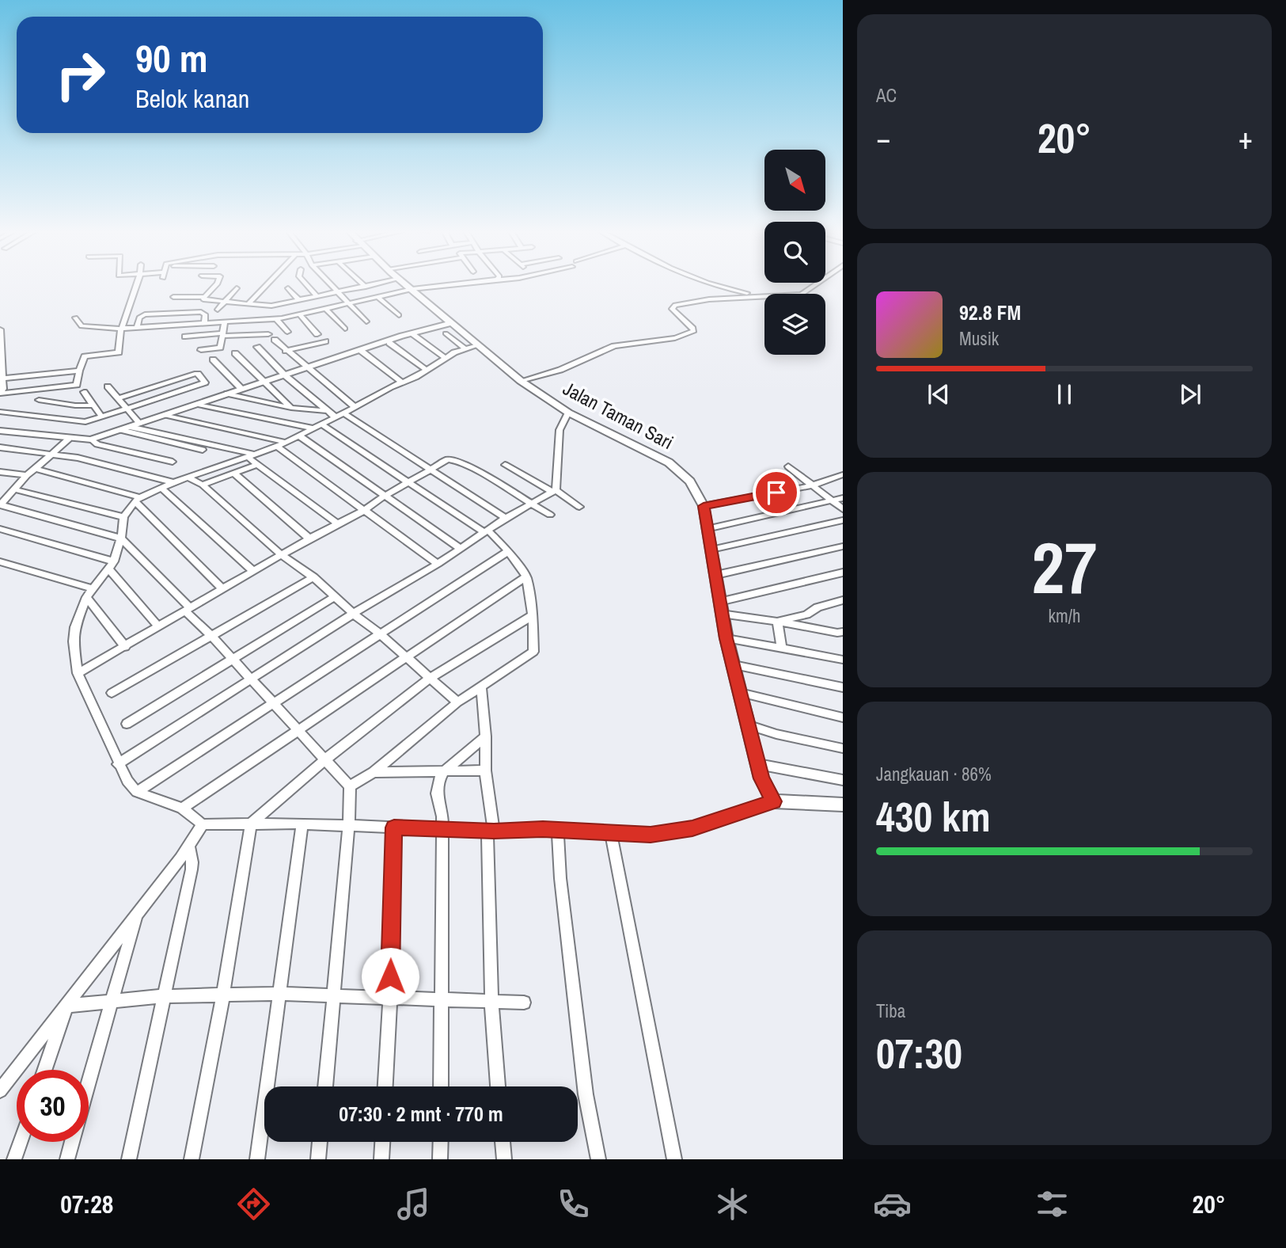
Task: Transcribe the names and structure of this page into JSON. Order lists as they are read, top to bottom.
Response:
{
  "streets": {
    "street": ["Jalan Taman Sari"]
  },
  "north": "bottom right",
  "page": {
    "tile": [
      "AC",
      ["27", "km/h"],
      ["Jangkauan · 86%", "430 km"],
      ["Tiba", "07:30"]
    ],
    "turn": ["90 m", "Belok kanan"],
    "heat": ["−", "20°", "+"],
    "song": ["92.8 FM", "Musik"],
    "limit": "30",
    "trip": "07:30 · 2 mnt · 770 m",
    "tabs": ["07:28", "20°"]
  }
}
